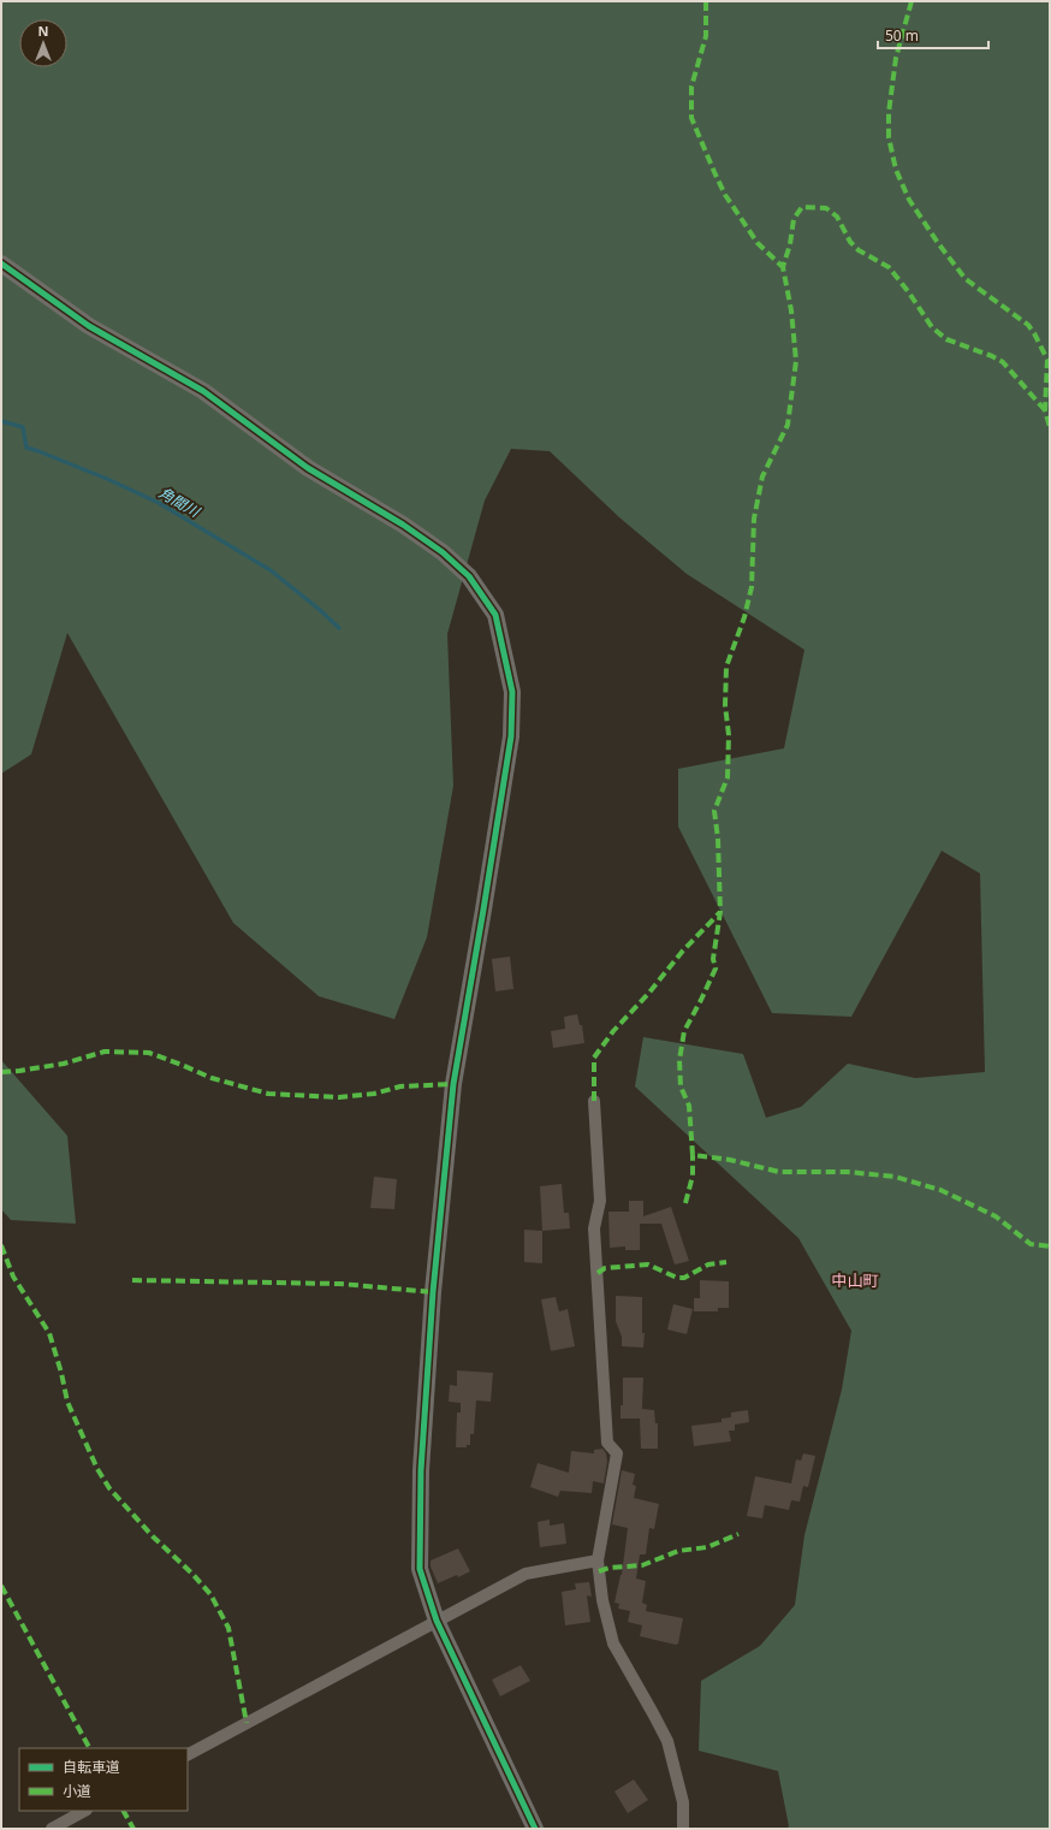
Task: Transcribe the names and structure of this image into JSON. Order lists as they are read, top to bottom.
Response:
{
  "districts": ["中山町"],
  "water": ["角間川"],
  "legend": ["自転車道", "小道"],
  "scale_bar": "50 m",
  "north": "top"
}
